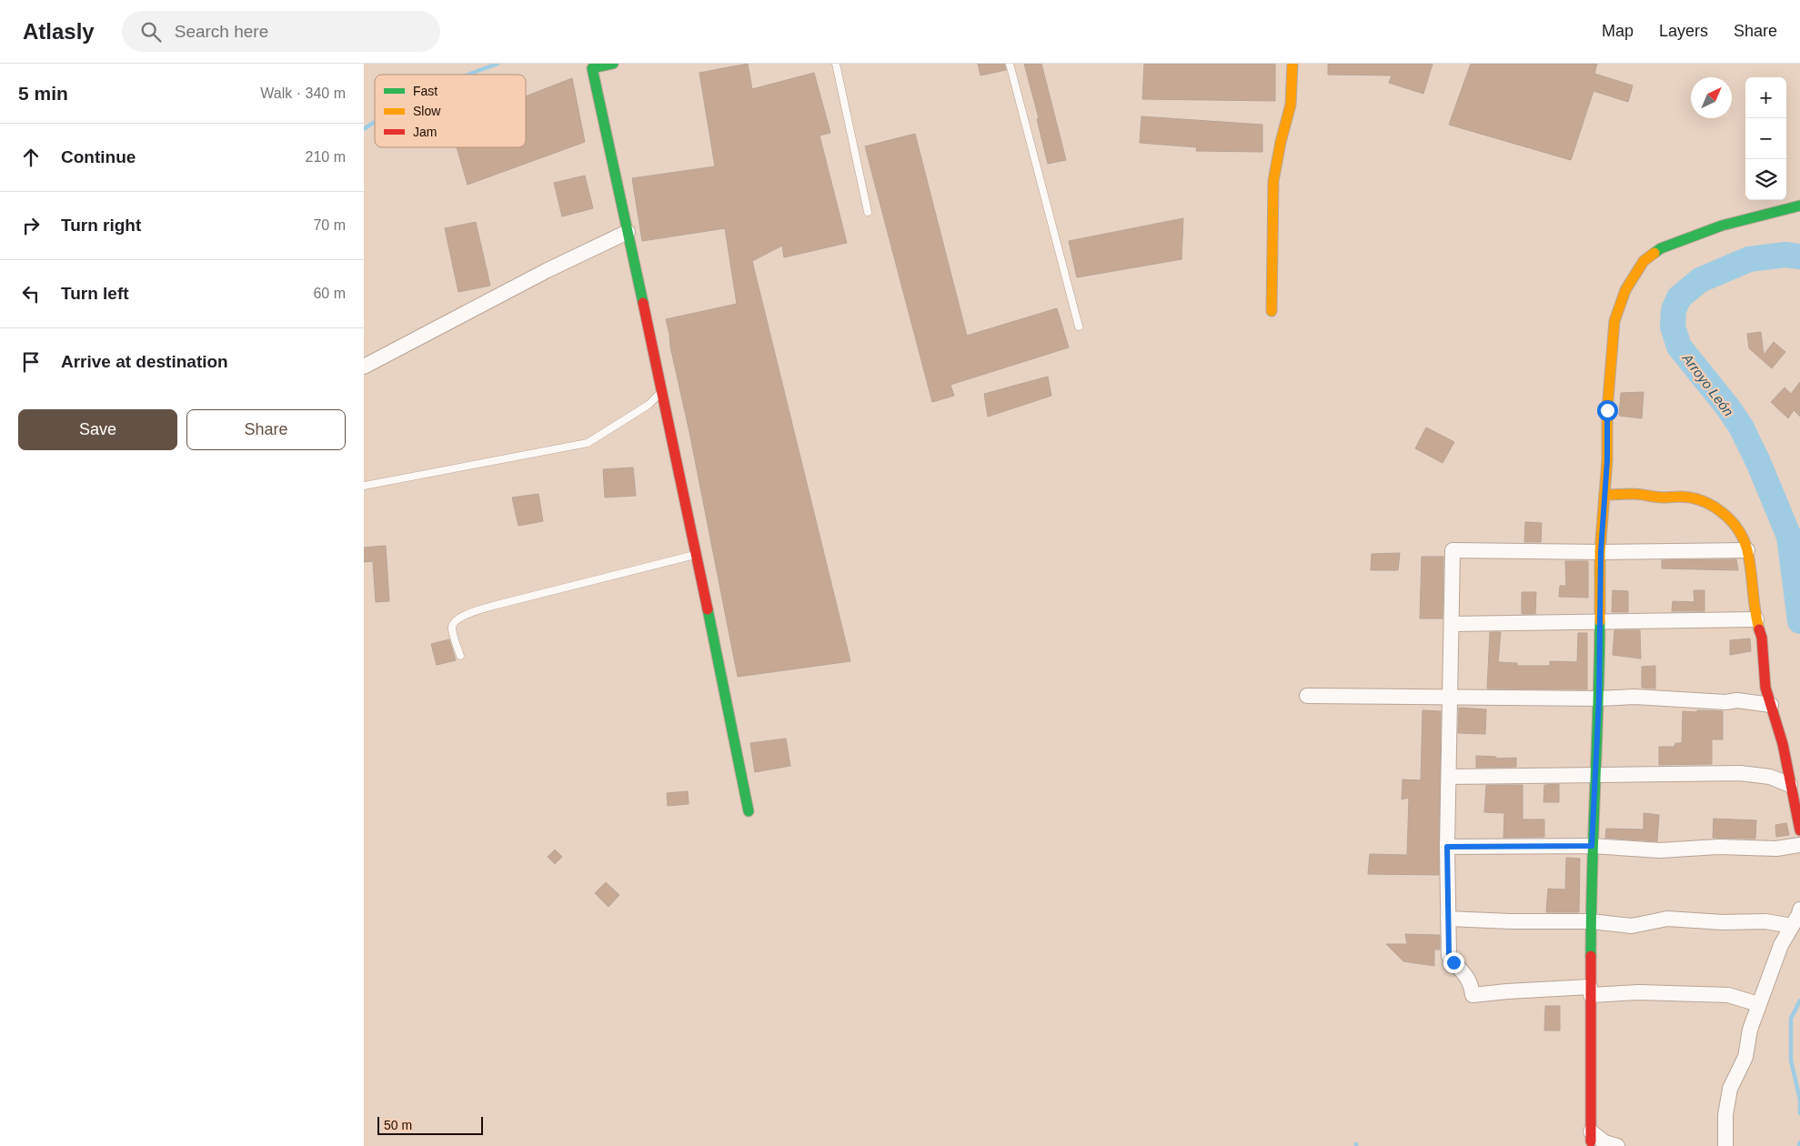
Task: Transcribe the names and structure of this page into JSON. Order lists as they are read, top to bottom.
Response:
{
  "water": ["Arroyo León"],
  "legend": ["Fast", "Slow", "Jam"],
  "scale_bar": "50 m",
  "north": "top right",
  "page": {
    "header": "Atlasly",
    "search": "Search here",
    "nav": ["Map", "Layers", "Share"],
    "heading": ["5 min", "Walk · 340 m"],
    "map_buttons": ["+", "−"],
    "list": [
      ["Continue", "210 m"],
      ["Turn right", "70 m"],
      ["Turn left", "60 m"],
      "Arrive at destination"
    ],
    "buttons": ["Save", "Share"],
    "scale": "50 m"
  }
}
